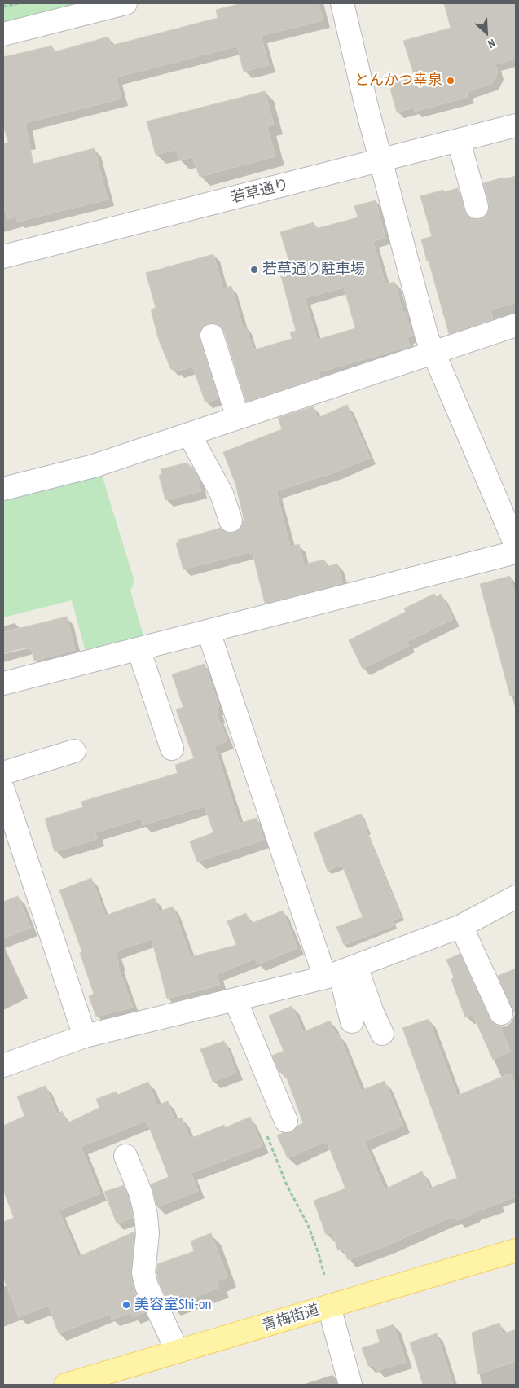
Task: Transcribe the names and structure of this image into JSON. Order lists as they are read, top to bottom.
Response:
{
  "streets": {
    "main road": ["青梅街道"],
    "street": ["若草通り"]
  },
  "places": ["とんかつ幸泉", "若草通り駐車場", "美容室Shi-on"],
  "north": "bottom right"
}
